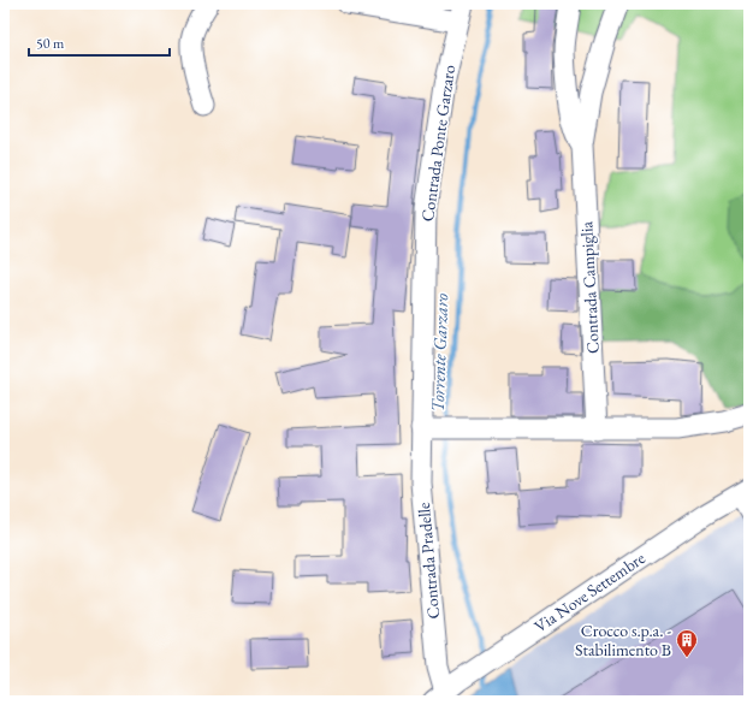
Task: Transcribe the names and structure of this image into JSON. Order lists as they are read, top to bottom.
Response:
{
  "streets": {
    "street": [
      "Contrada Ponte Garzaro",
      "Contrada Campiglia",
      "Contrada Pradelle",
      "Via Nove Settembre"
    ]
  },
  "crossings": [
    ["Contrada Ponte Garzaro", "Contrada Pradelle"],
    ["Contrada Pradelle", "Via Nove Settembre"]
  ],
  "water": ["Torrente Garzaro"],
  "places": {
    "building": ["Crocco s.p.a. - Stabilimento B"]
  },
  "scale_bar": "50 m"
}
